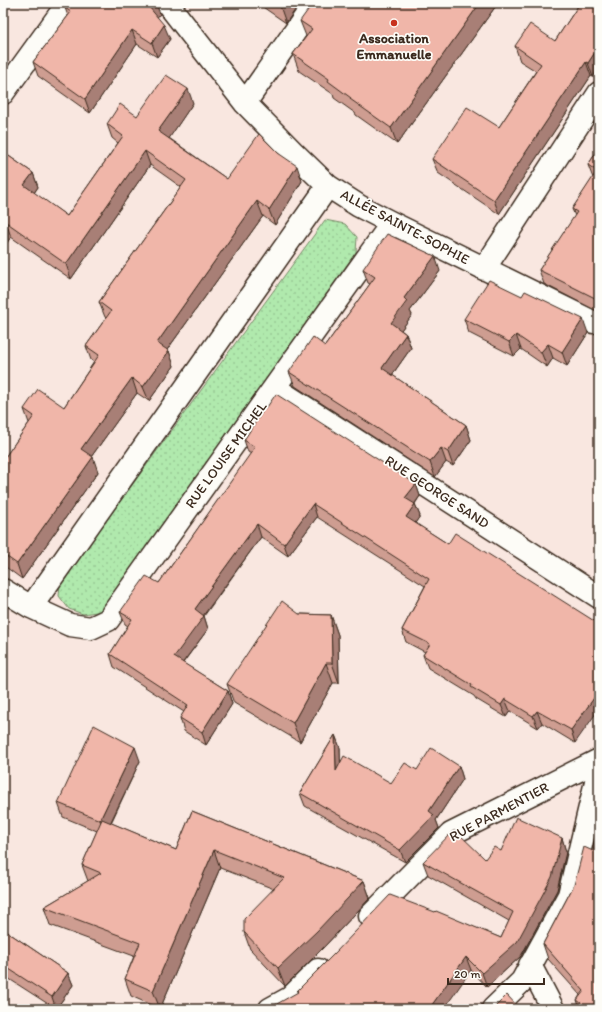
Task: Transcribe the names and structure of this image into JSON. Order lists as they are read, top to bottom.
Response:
{
  "streets": {
    "street": [
      "ALLÉE SAINTE-SOPHIE",
      "RUE LOUISE MICHEL",
      "RUE GEORGE SAND",
      "RUE PARMENTIER"
    ]
  },
  "crossings": [
    ["ALLÉE SAINTE-SOPHIE", "RUE LOUISE MICHEL"],
    ["RUE LOUISE MICHEL", "RUE GEORGE SAND"]
  ],
  "places": ["Association Emmanuelle"],
  "scale_bar": "20 m"
}
